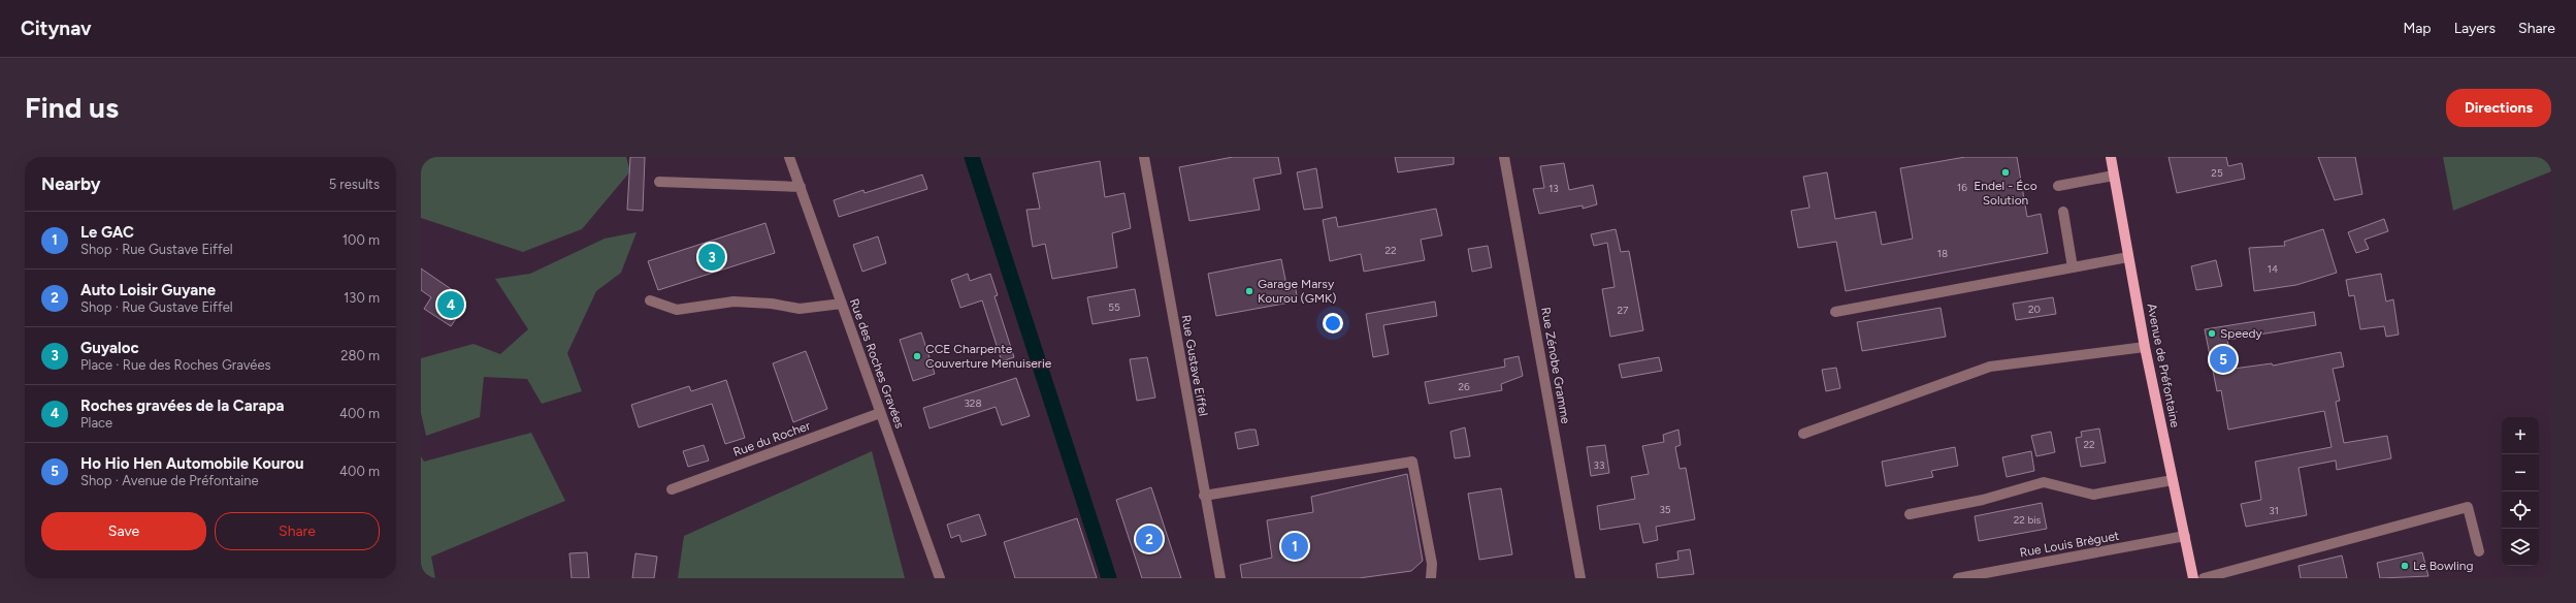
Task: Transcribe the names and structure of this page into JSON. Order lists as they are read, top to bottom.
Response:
{
  "streets": {
    "main road": ["Avenue de Préfontaine"],
    "street": [
      "Rue des Roches Gravées",
      "Rue Gustave Eiffel",
      "Rue Zénobe Gramme",
      "Rue du Rocher",
      "Rue Louis Brèguet"
    ]
  },
  "crossings": [
    ["Rue des Roches Gravées", "Rue du Rocher"],
    ["Avenue de Préfontaine", "Rue Louis Brèguet"]
  ],
  "places": [
    "Endel - Éco Solution",
    "Garage Marsy Kourou (GMK)",
    "Speedy",
    "CCE Charpente Couverture Menuiserie",
    "Le Bowling"
  ],
  "house_numbers": [
    "25",
    "16",
    "13",
    "22",
    "18",
    "14",
    "55",
    "20",
    "27",
    "26",
    "328",
    "22",
    "33",
    "35",
    "31",
    "22 bis"
  ],
  "page": {
    "header": "Citynav",
    "nav": ["Map", "Layers", "Share"],
    "buttons": [
      "Directions",
      ["Save", "Share"]
    ],
    "title": "Find us",
    "heading": ["Nearby", "5 results"],
    "list": [
      {
        "mark": "1",
        "name": "Le GAC",
        "note": "Shop · Rue Gustave Eiffel",
        "value": "100 m"
      },
      {
        "mark": "2",
        "name": "Auto Loisir Guyane",
        "note": "Shop · Rue Gustave Eiffel",
        "value": "130 m"
      },
      {
        "mark": "3",
        "name": "Guyaloc",
        "note": "Place · Rue des Roches Gravées",
        "value": "280 m"
      },
      {
        "mark": "4",
        "name": "Roches gravées de la Carapa",
        "note": "Place",
        "value": "400 m"
      },
      {
        "mark": "5",
        "name": "Ho Hio Hen Automobile Kourou",
        "note": "Shop · Avenue de Préfontaine",
        "value": "400 m"
      }
    ],
    "pins": [
      "3",
      "4",
      "5",
      "2",
      "1"
    ],
    "map_buttons": ["+", "−"]
  }
}
